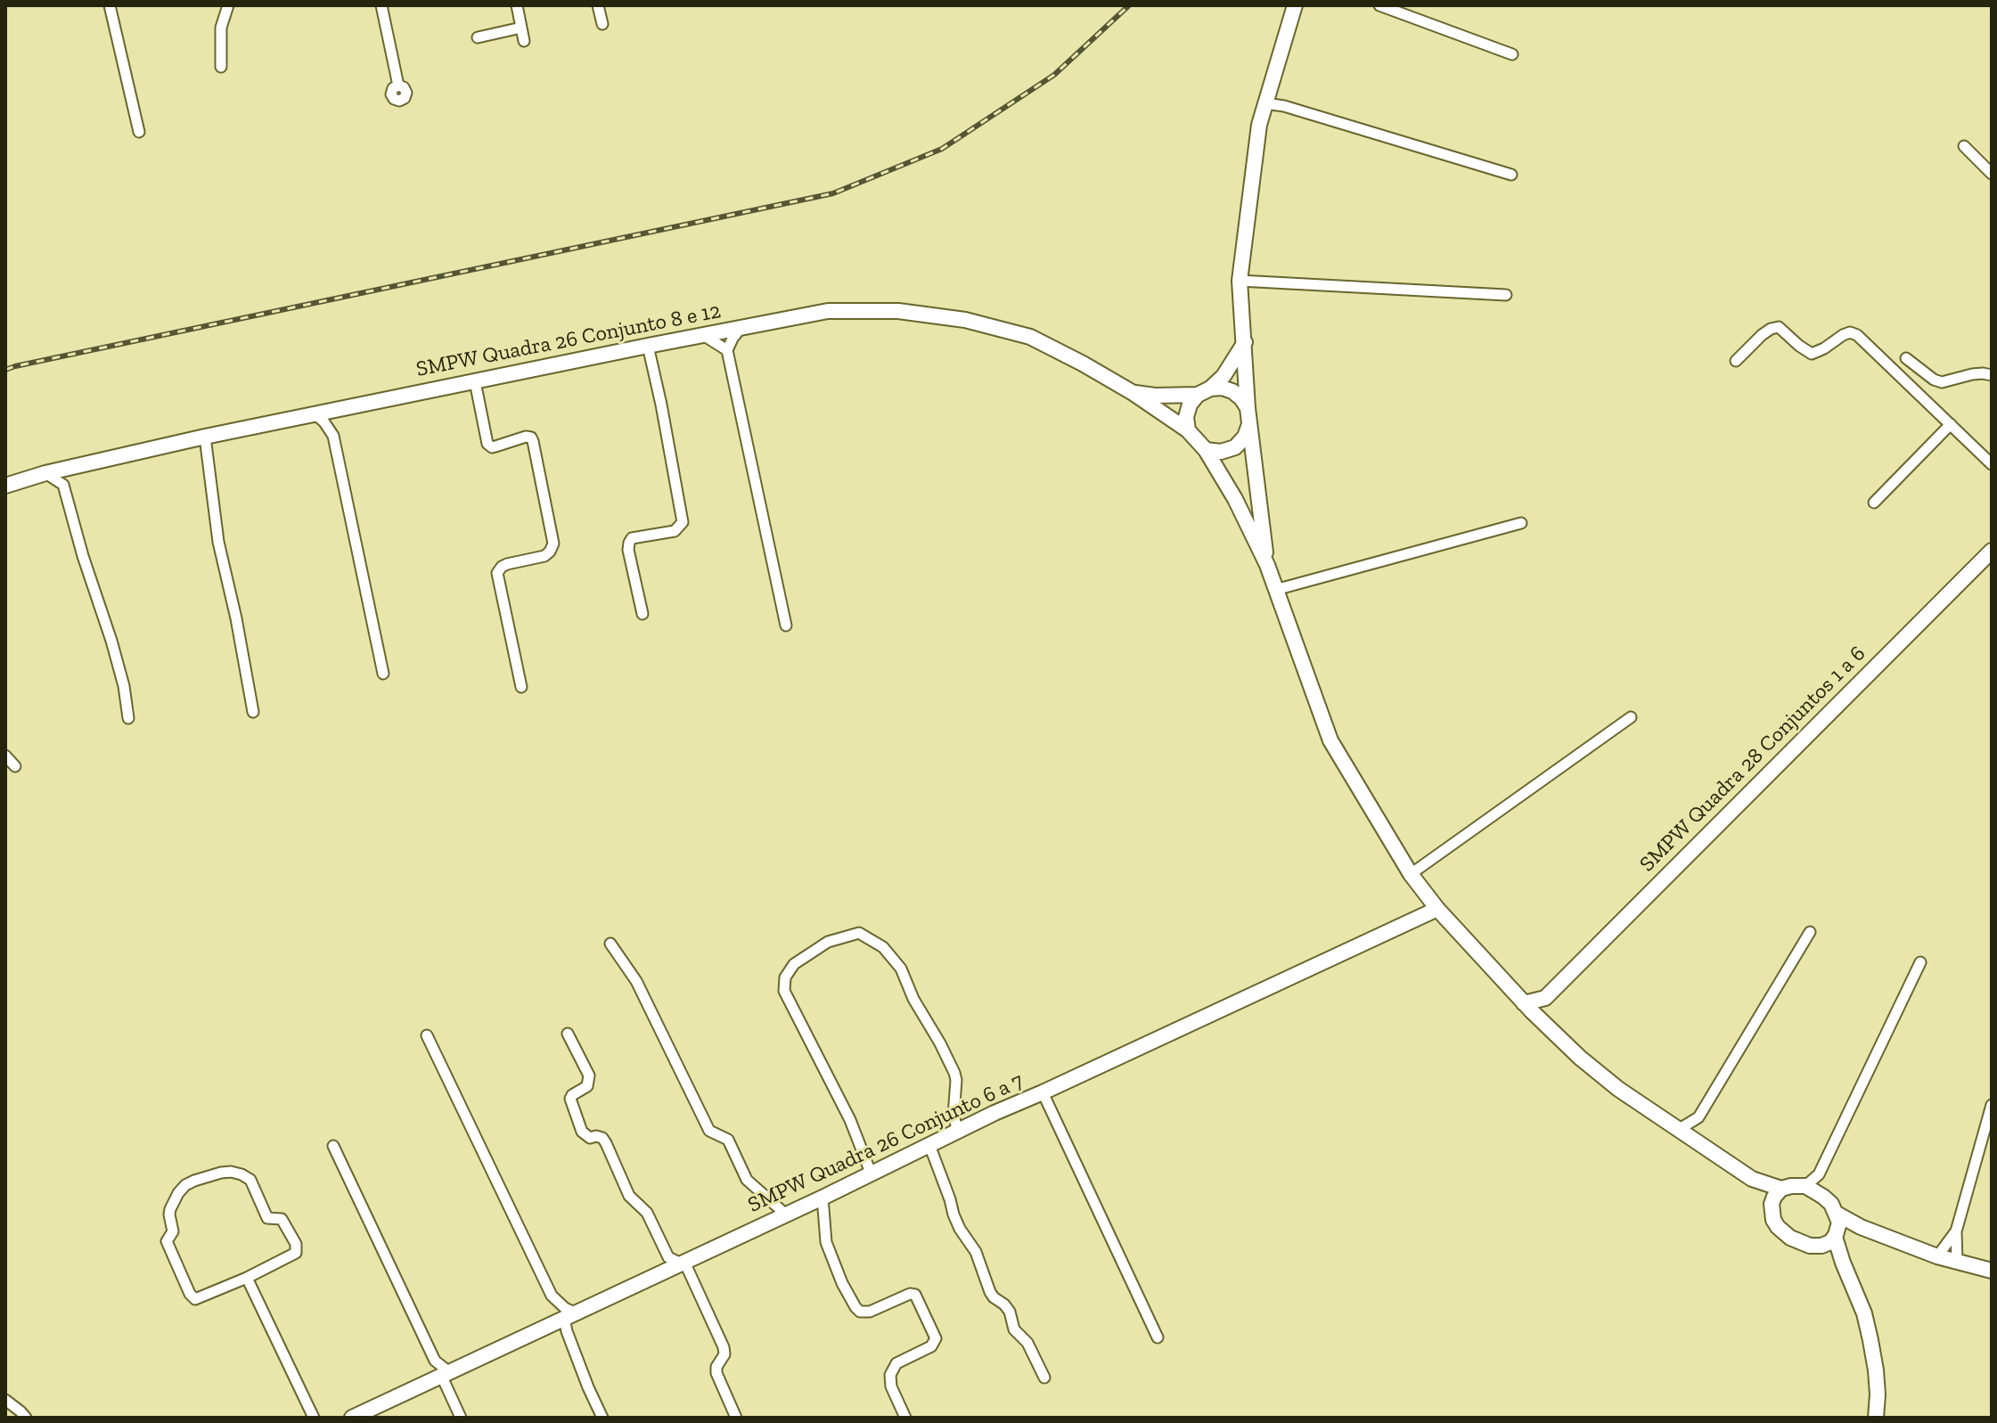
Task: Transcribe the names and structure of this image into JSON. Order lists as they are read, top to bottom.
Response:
{
  "streets": {
    "street": ["SMPW Quadra 26 Conjunto 8 e 12", "SMPW Quadra 28 Conjuntos 1 a 6", "SMPW Quadra 26 Conjunto 6 a 7"]
  }
}
